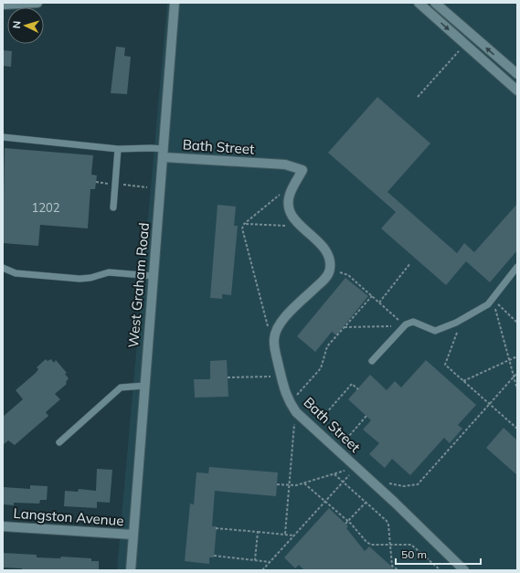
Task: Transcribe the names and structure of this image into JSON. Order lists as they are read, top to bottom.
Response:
{
  "streets": {
    "street": ["Bath Street", "West Graham Road", "Langston Avenue"]
  },
  "crossings": [
    ["Bath Street", "West Graham Road"],
    ["West Graham Road", "Langston Avenue"]
  ],
  "house_numbers": ["1202"],
  "scale_bar": "50 m",
  "north": "left"
}
